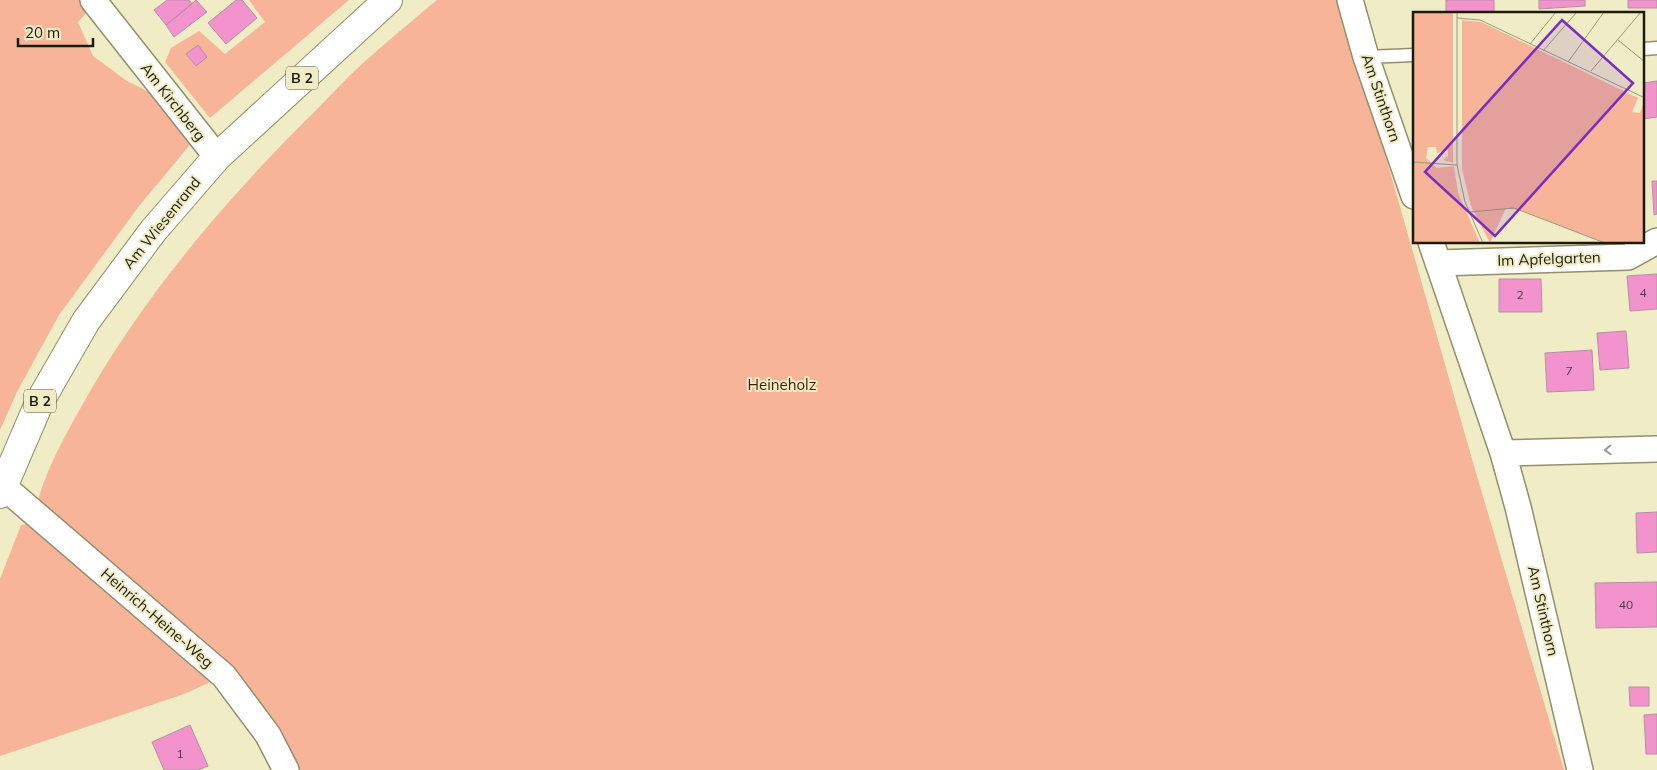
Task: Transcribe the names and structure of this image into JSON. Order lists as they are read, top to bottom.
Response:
{
  "streets": {
    "main road": ["B 2", "Am Wiesenrand"],
    "street": [
      "Am Stinthorn",
      "Am Kirchberg",
      "Im Apfelgarten",
      "Heinrich-Heine-Weg"
    ]
  },
  "crossings": [
    ["Am Stinthorn", "Im Apfelgarten"],
    ["Am Kirchberg", "Am Wiesenrand"],
    ["Am Wiesenrand", "Heinrich-Heine-Weg"]
  ],
  "parks": ["Heineholz"],
  "house_numbers": [
    "4",
    "2",
    "7",
    "40",
    "1"
  ],
  "scale_bar": "20 m"
}
